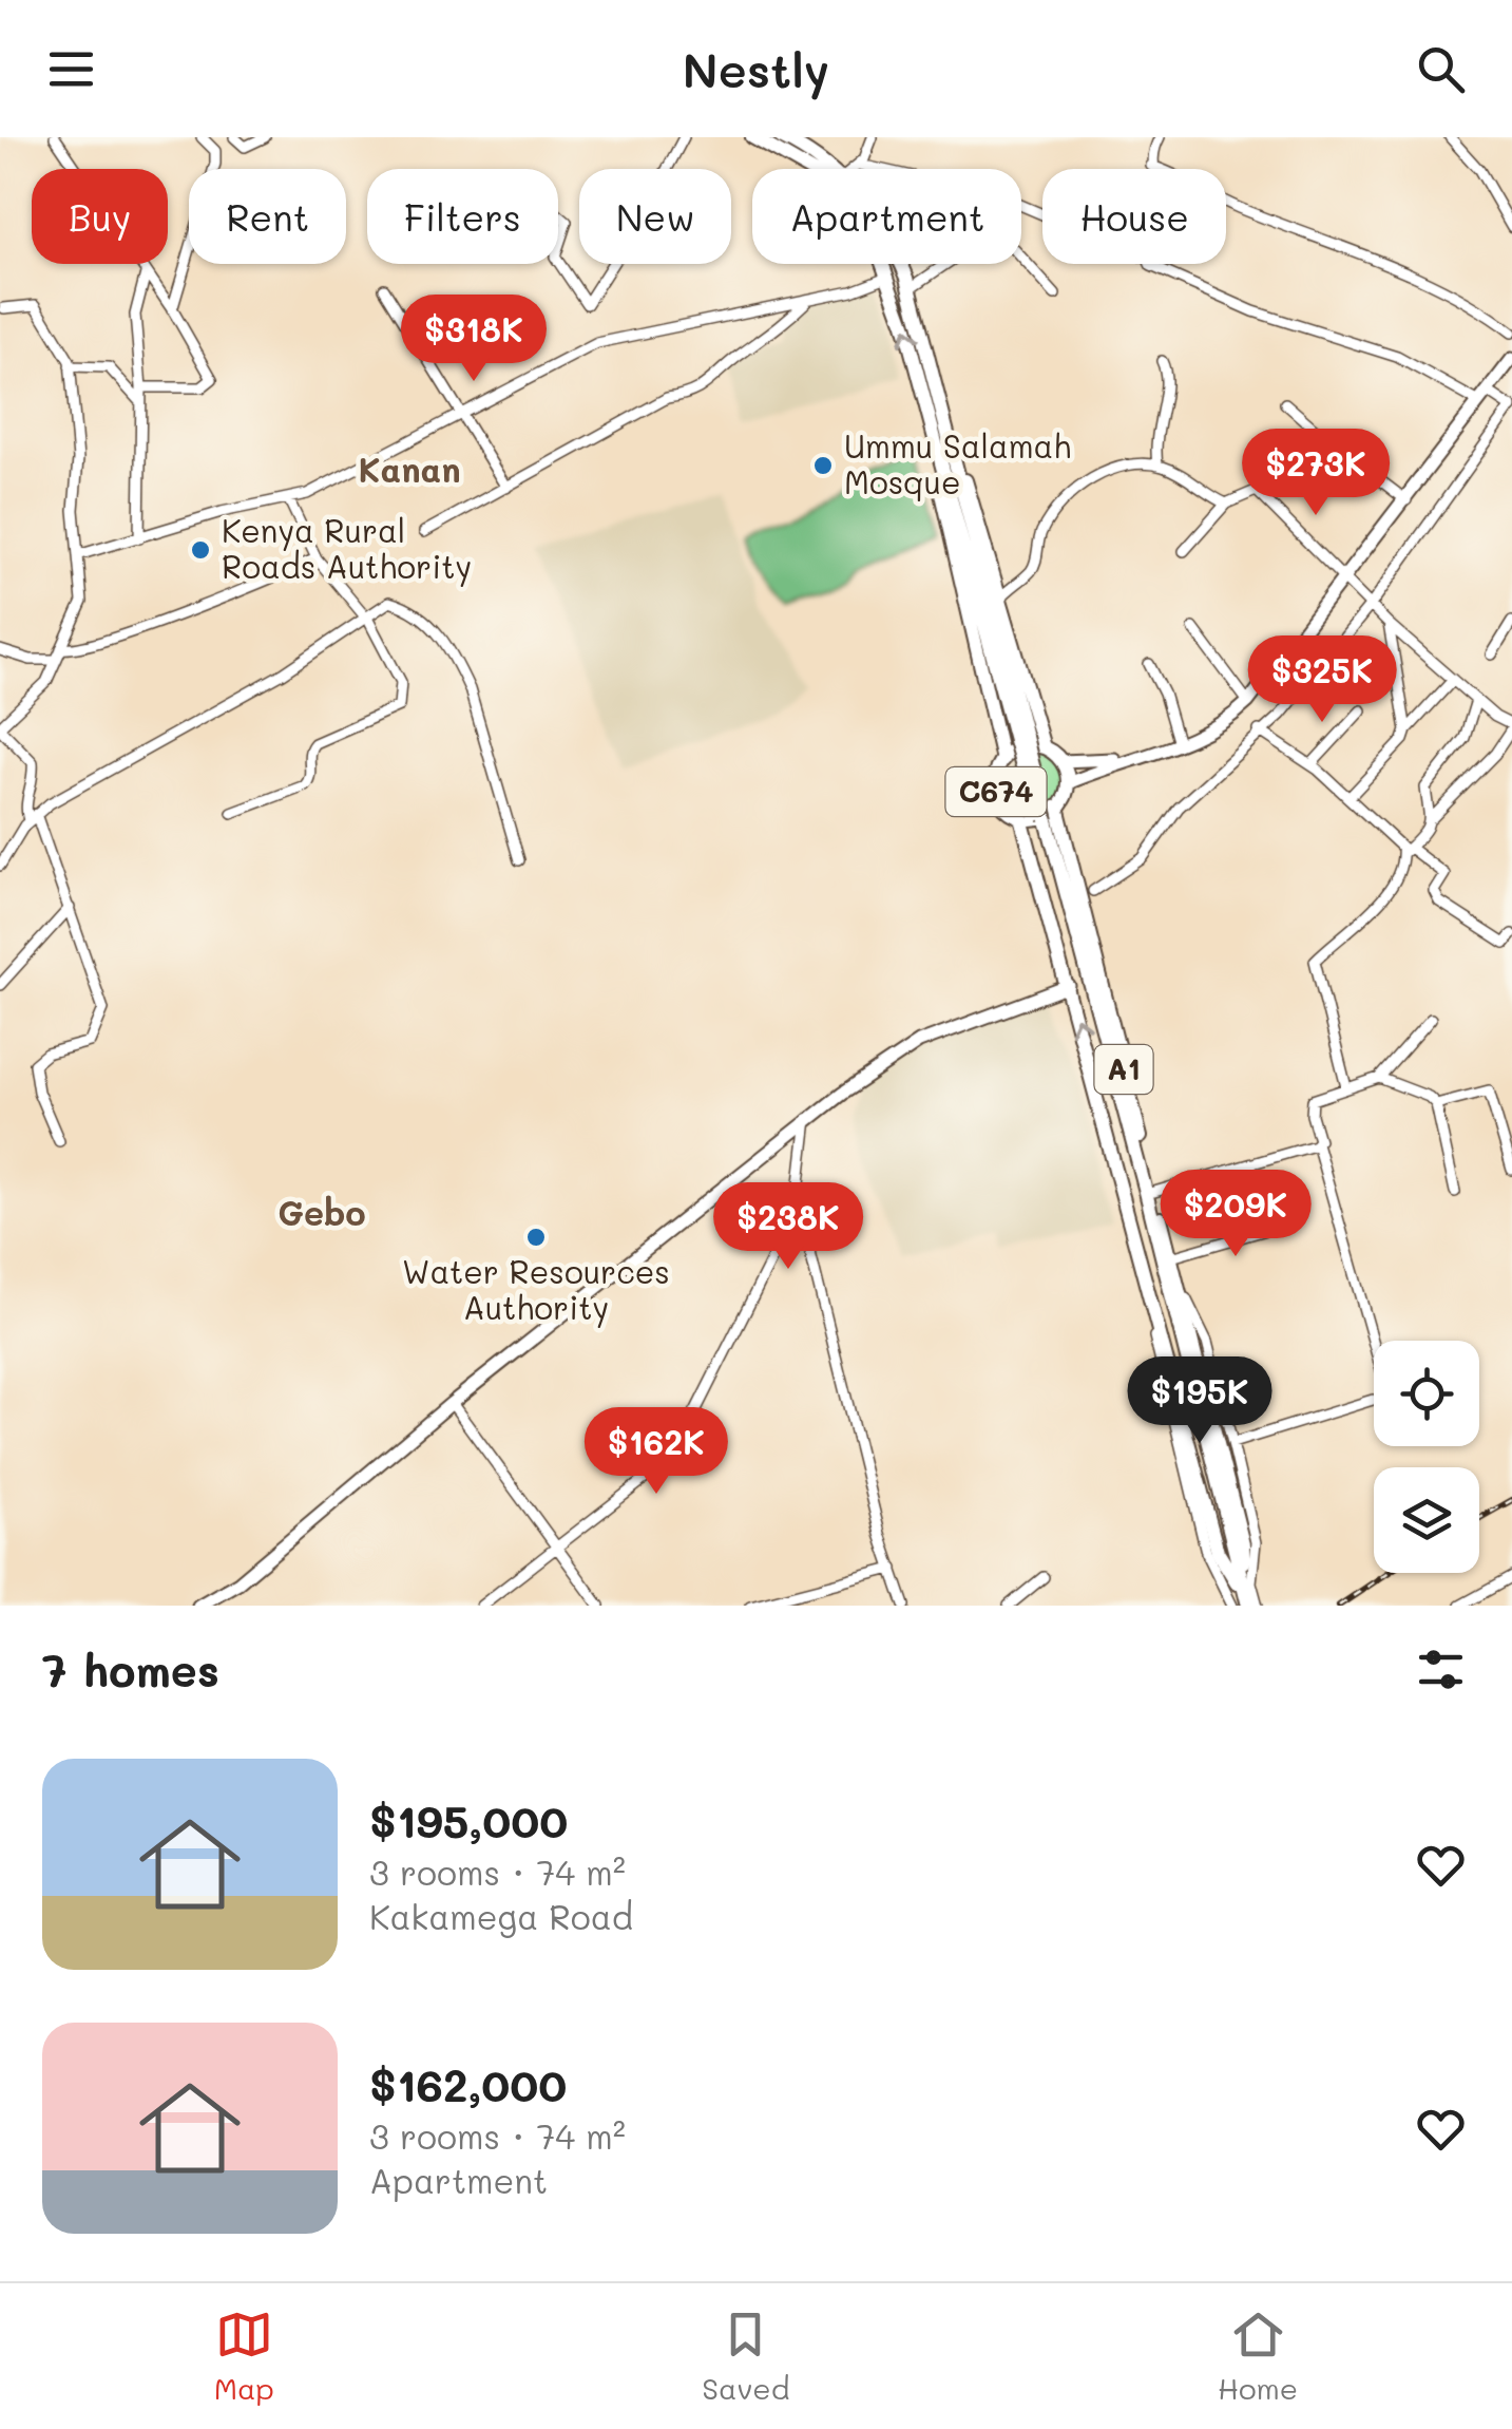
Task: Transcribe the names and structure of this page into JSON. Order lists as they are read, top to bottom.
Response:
{
  "streets": {
    "highway": ["C674", "A1"]
  },
  "crossings": [
    ["C674", "A1"]
  ],
  "districts": ["Kanan", "Gebo"],
  "places": ["Ummu Salamah Mosque", "Kenya Rural Roads Authority", "Water Resources Authority"],
  "page": {
    "header": "Nestly",
    "chip": [
      "Buy",
      "Rent",
      "Filters",
      "New",
      "Apartment",
      "House"
    ],
    "price": [
      "$318K",
      "$273K",
      "$325K",
      "$209K",
      "$238K",
      "$195K",
      "$162K"
    ],
    "heading": "7 homes",
    "list": [
      {
        "name": "$195,000",
        "note": "3 rooms · 74 m² · Kakamega Road"
      },
      {
        "name": "$162,000",
        "note": "3 rooms · 74 m² · Apartment"
      }
    ],
    "tabs": ["Map", "Saved", "Home"]
  }
}
